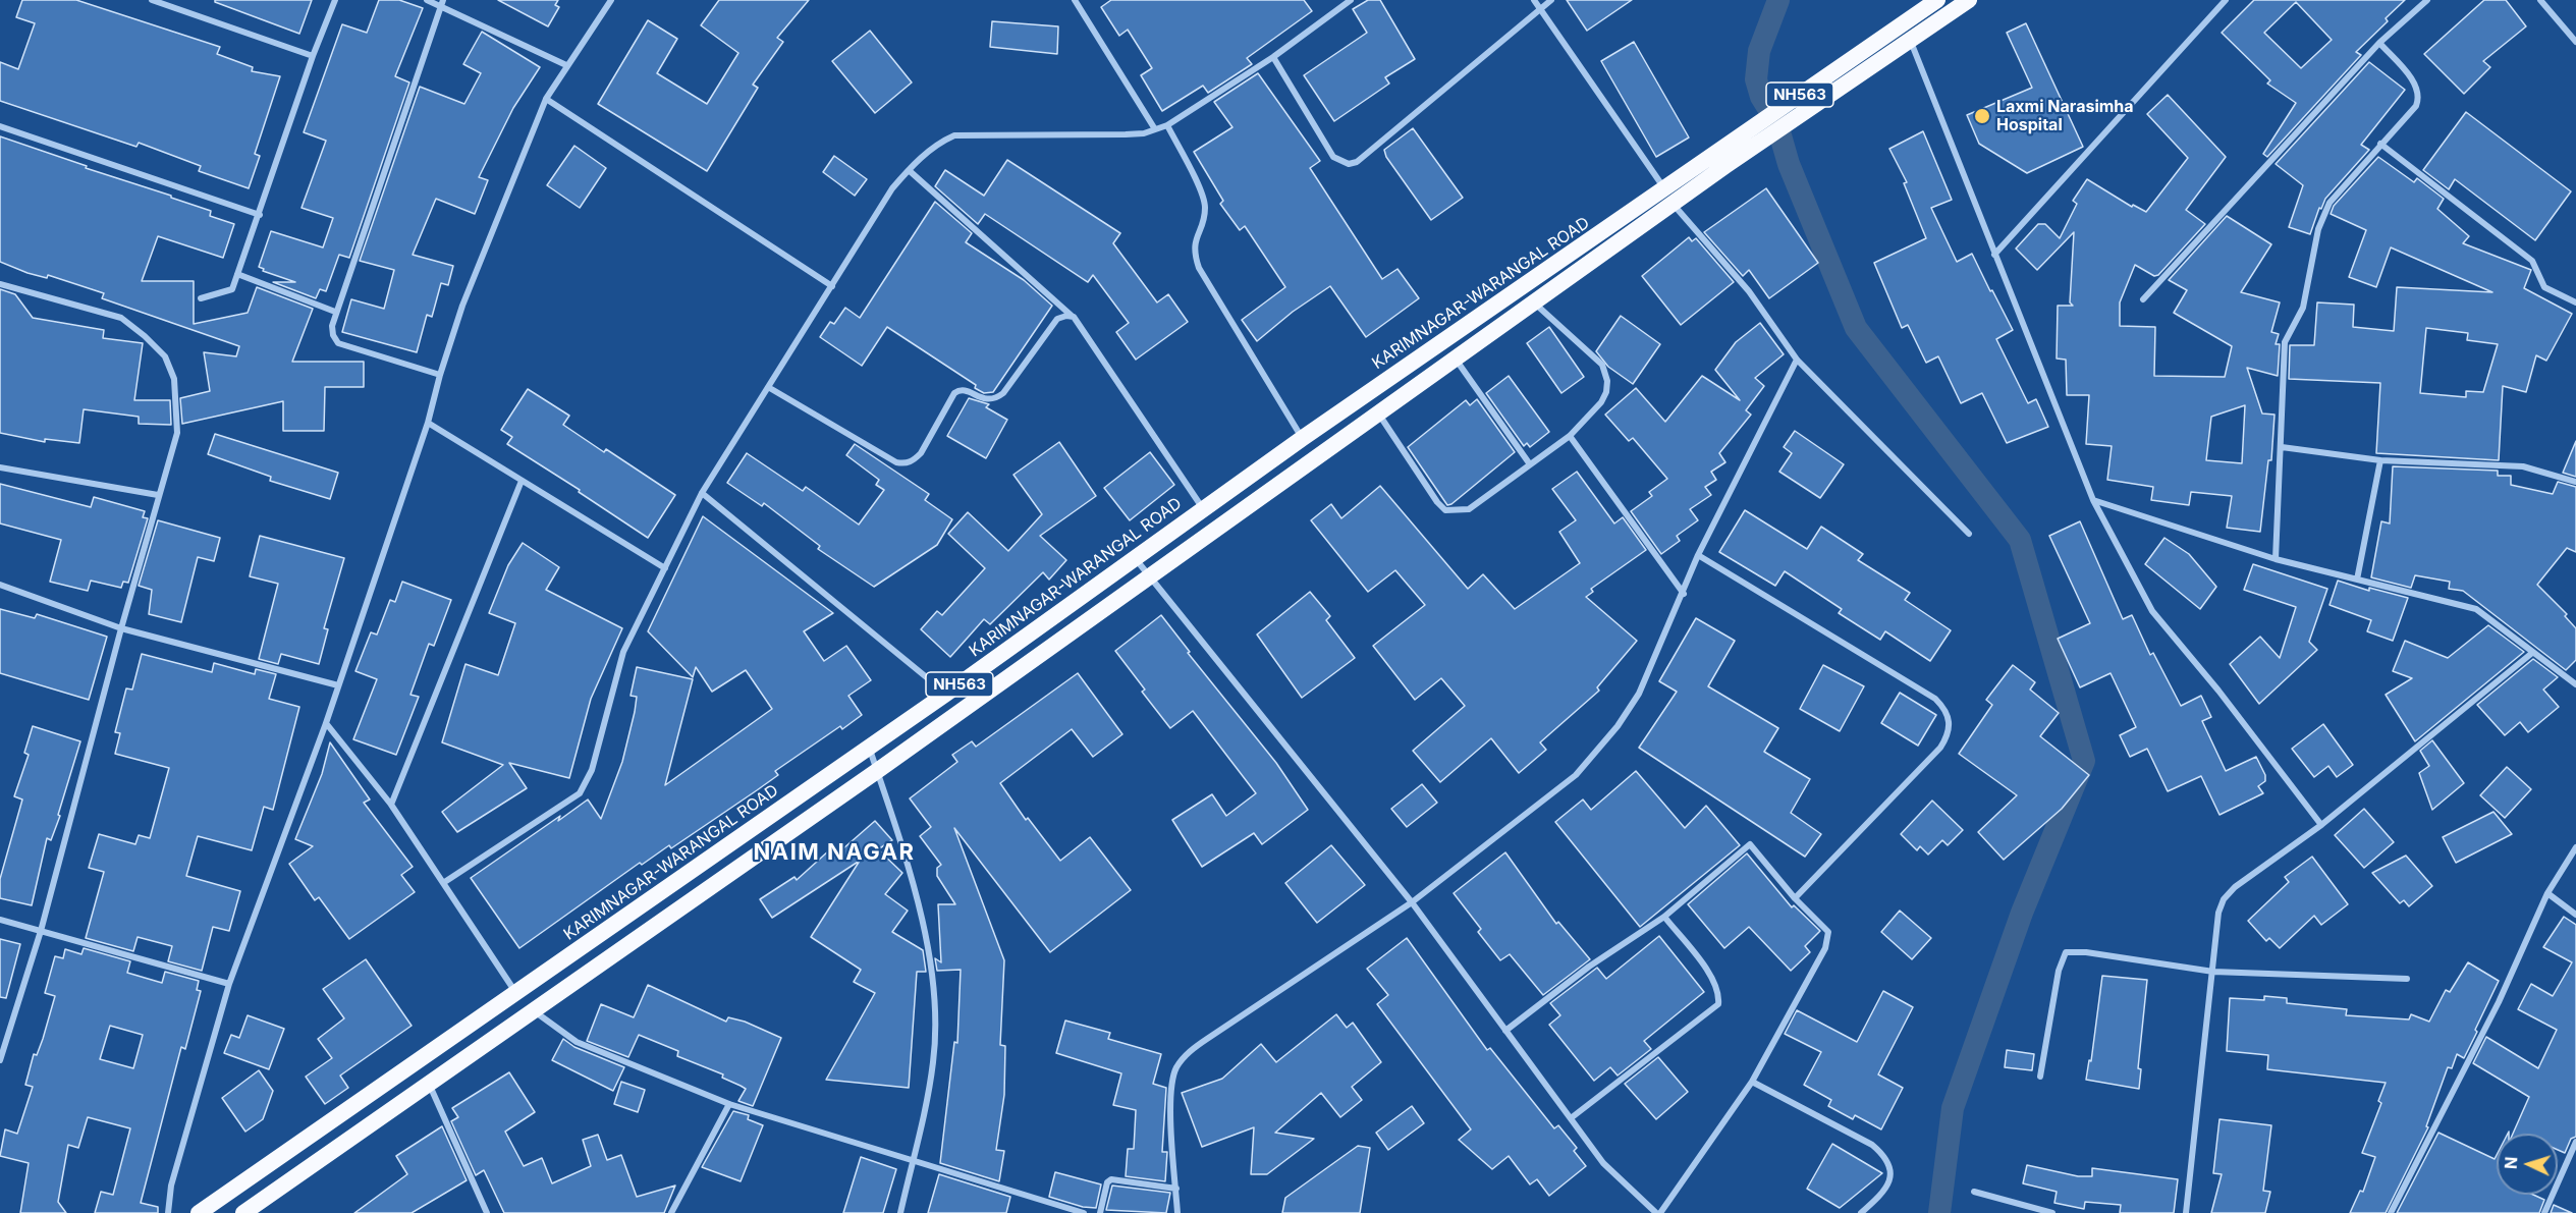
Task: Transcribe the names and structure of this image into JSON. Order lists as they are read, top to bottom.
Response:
{
  "streets": {
    "highway": ["NH563", "KARIMNAGAR-WARANGAL ROAD"]
  },
  "crossings": [
    ["NH563", "KARIMNAGAR-WARANGAL ROAD"]
  ],
  "districts": ["NAIM NAGAR"],
  "places": ["Laxmi Narasimha Hospital"],
  "north": "left"
}
